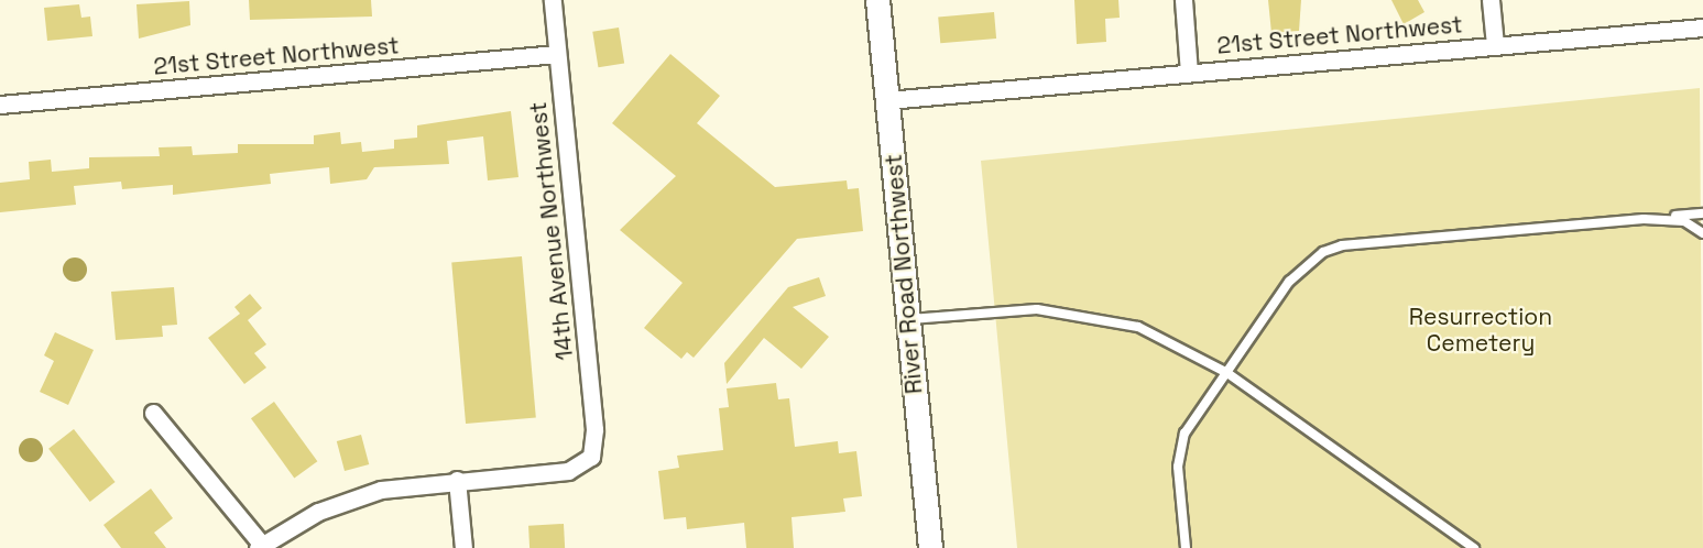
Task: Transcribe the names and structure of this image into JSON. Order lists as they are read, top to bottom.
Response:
{
  "streets": {
    "street": ["21st Street Northwest", "14th Avenue Northwest", "River Road Northwest"]
  },
  "crossings": [
    ["21st Street Northwest", "14th Avenue Northwest"],
    ["21st Street Northwest", "River Road Northwest"]
  ],
  "parks": ["Resurrection Cemetery"]
}
